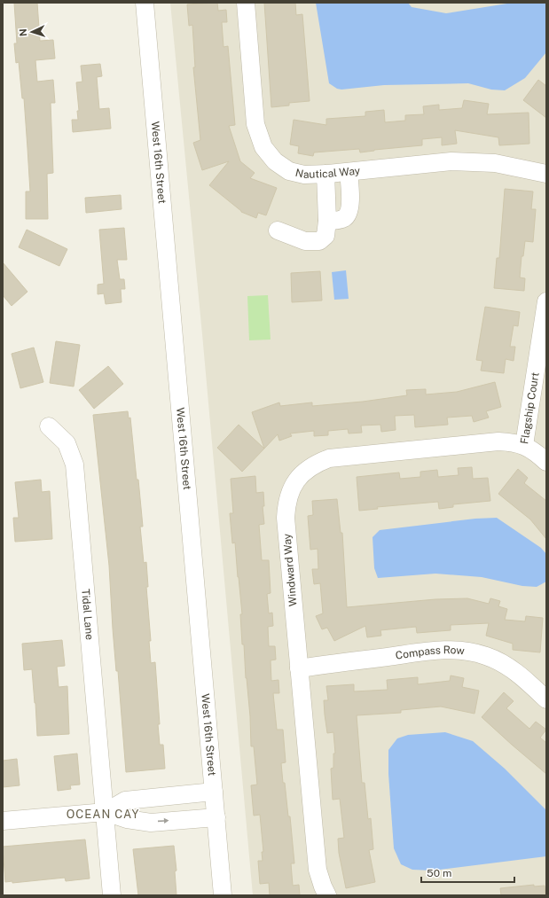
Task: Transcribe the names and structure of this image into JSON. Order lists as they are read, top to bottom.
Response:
{
  "streets": {
    "street": [
      "West 16th Street",
      "Nautical Way",
      "Flagship Court",
      "Windward Way",
      "Tidal Lane",
      "Compass Row"
    ]
  },
  "crossings": [
    ["Flagship Court", "Windward Way"],
    ["Windward Way", "Compass Row"]
  ],
  "districts": ["OCEAN CAY"],
  "scale_bar": "50 m",
  "north": "left"
}
